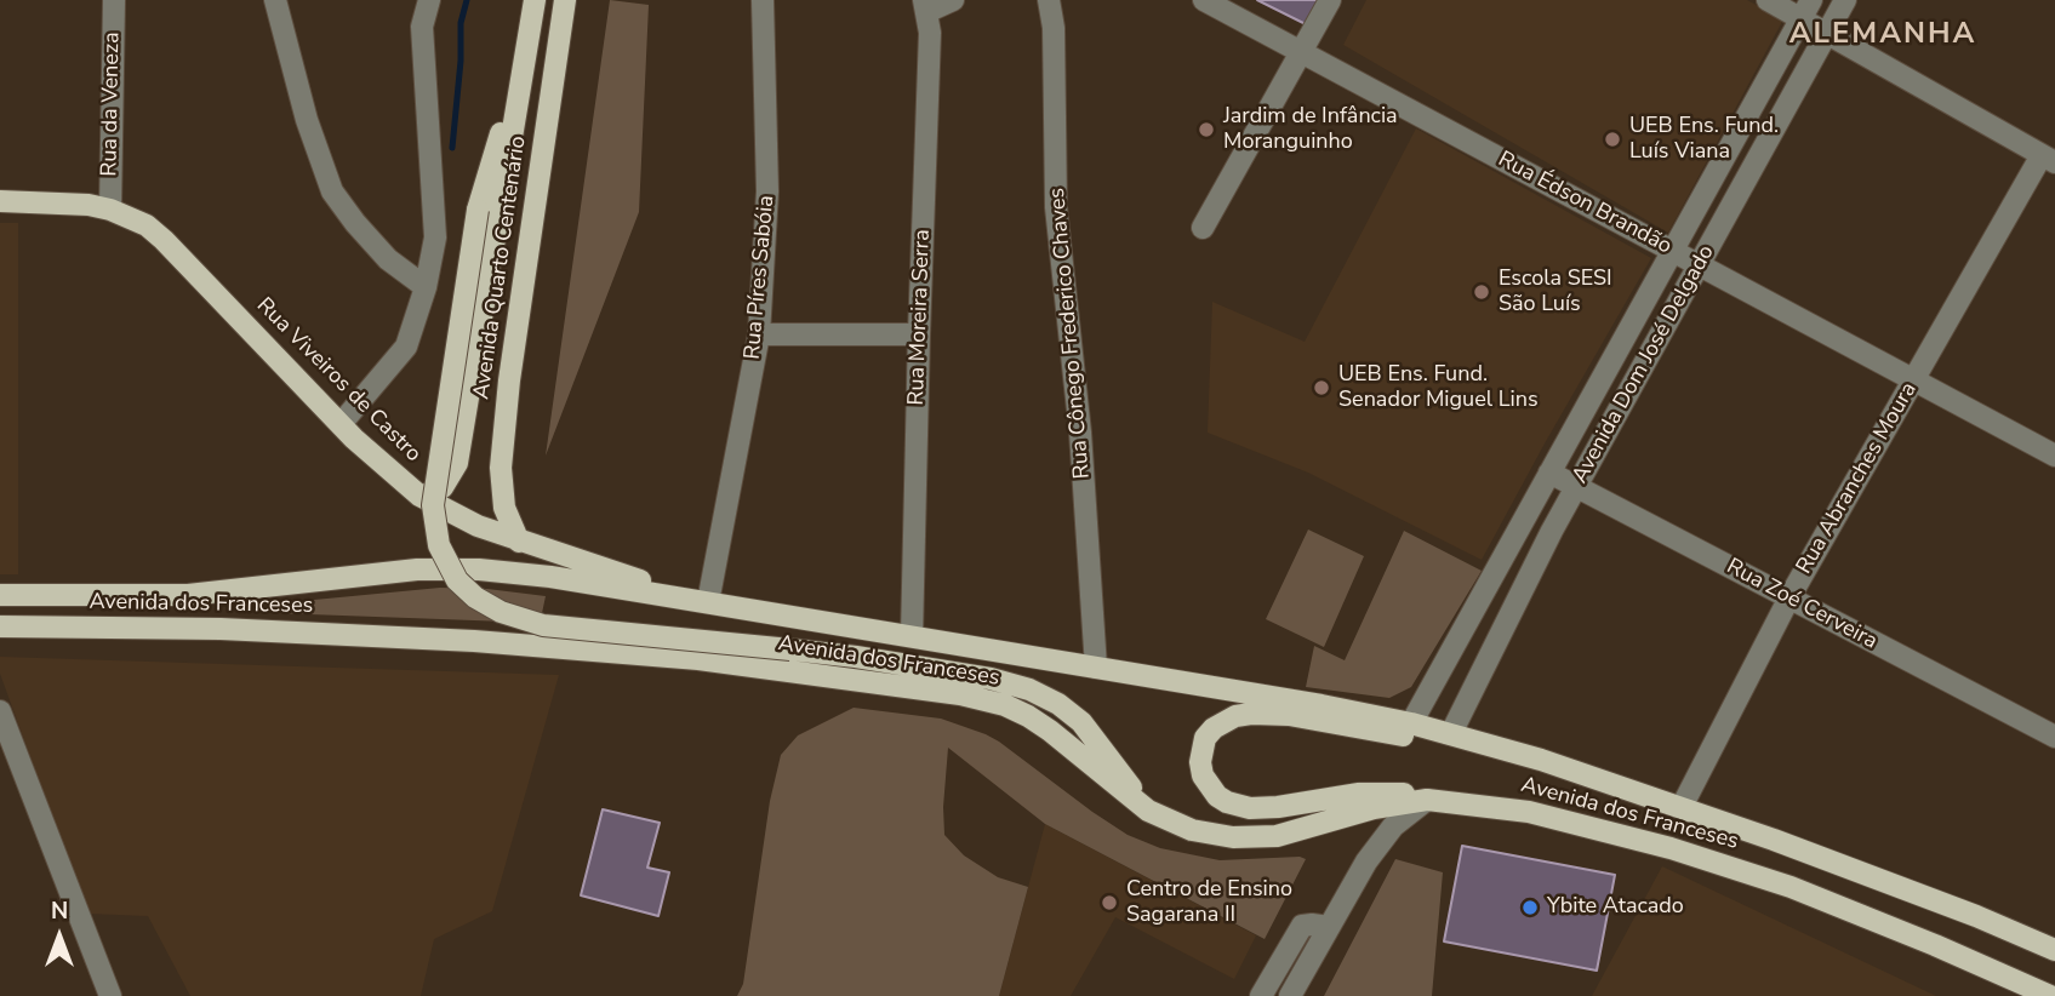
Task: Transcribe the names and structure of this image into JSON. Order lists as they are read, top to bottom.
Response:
{
  "streets": {
    "main road": ["Avenida Quarto Centenário", "Rua Viveiros de Castro", "Avenida dos Franceses"],
    "street": [
      "Rua da Veneza",
      "Rua Édson Brandão",
      "Rua Píres Sabóia",
      "Rua Moreira Serra",
      "Rua Cônego Frederico Chaves",
      "Avenida Dom José Delgado",
      "Rua Abranches Moura",
      "Rua Zoé Cerveira"
    ]
  },
  "crossings": [
    ["Rua da Veneza", "Rua Viveiros de Castro"],
    ["Rua Édson Brandão", "Avenida Dom José Delgado"],
    ["Rua Édson Brandão", "Rua Abranches Moura"],
    ["Avenida Quarto Centenário", "Rua Viveiros de Castro"],
    ["Rua Píres Sabóia", "Rua Viveiros de Castro"],
    ["Rua Píres Sabóia", "Avenida dos Franceses"],
    ["Rua Moreira Serra", "Avenida dos Franceses"],
    ["Rua Cônego Frederico Chaves", "Avenida dos Franceses"],
    ["Avenida Dom José Delgado", "Avenida dos Franceses"],
    ["Avenida Dom José Delgado", "Rua Zoé Cerveira"],
    ["Rua Viveiros de Castro", "Avenida dos Franceses"],
    ["Rua Abranches Moura", "Avenida dos Franceses"],
    ["Rua Abranches Moura", "Rua Zoé Cerveira"]
  ],
  "districts": ["ALEMANHA"],
  "places": [
    "Jardim de Infância Moranguinho",
    "UEB Ens. Fund. Luís Viana",
    "Escola SESI São Luís",
    "UEB Ens. Fund. Senador Miguel Lins",
    "Centro de Ensino Sagarana II",
    "Ybite Atacado"
  ],
  "north": "top"
}
